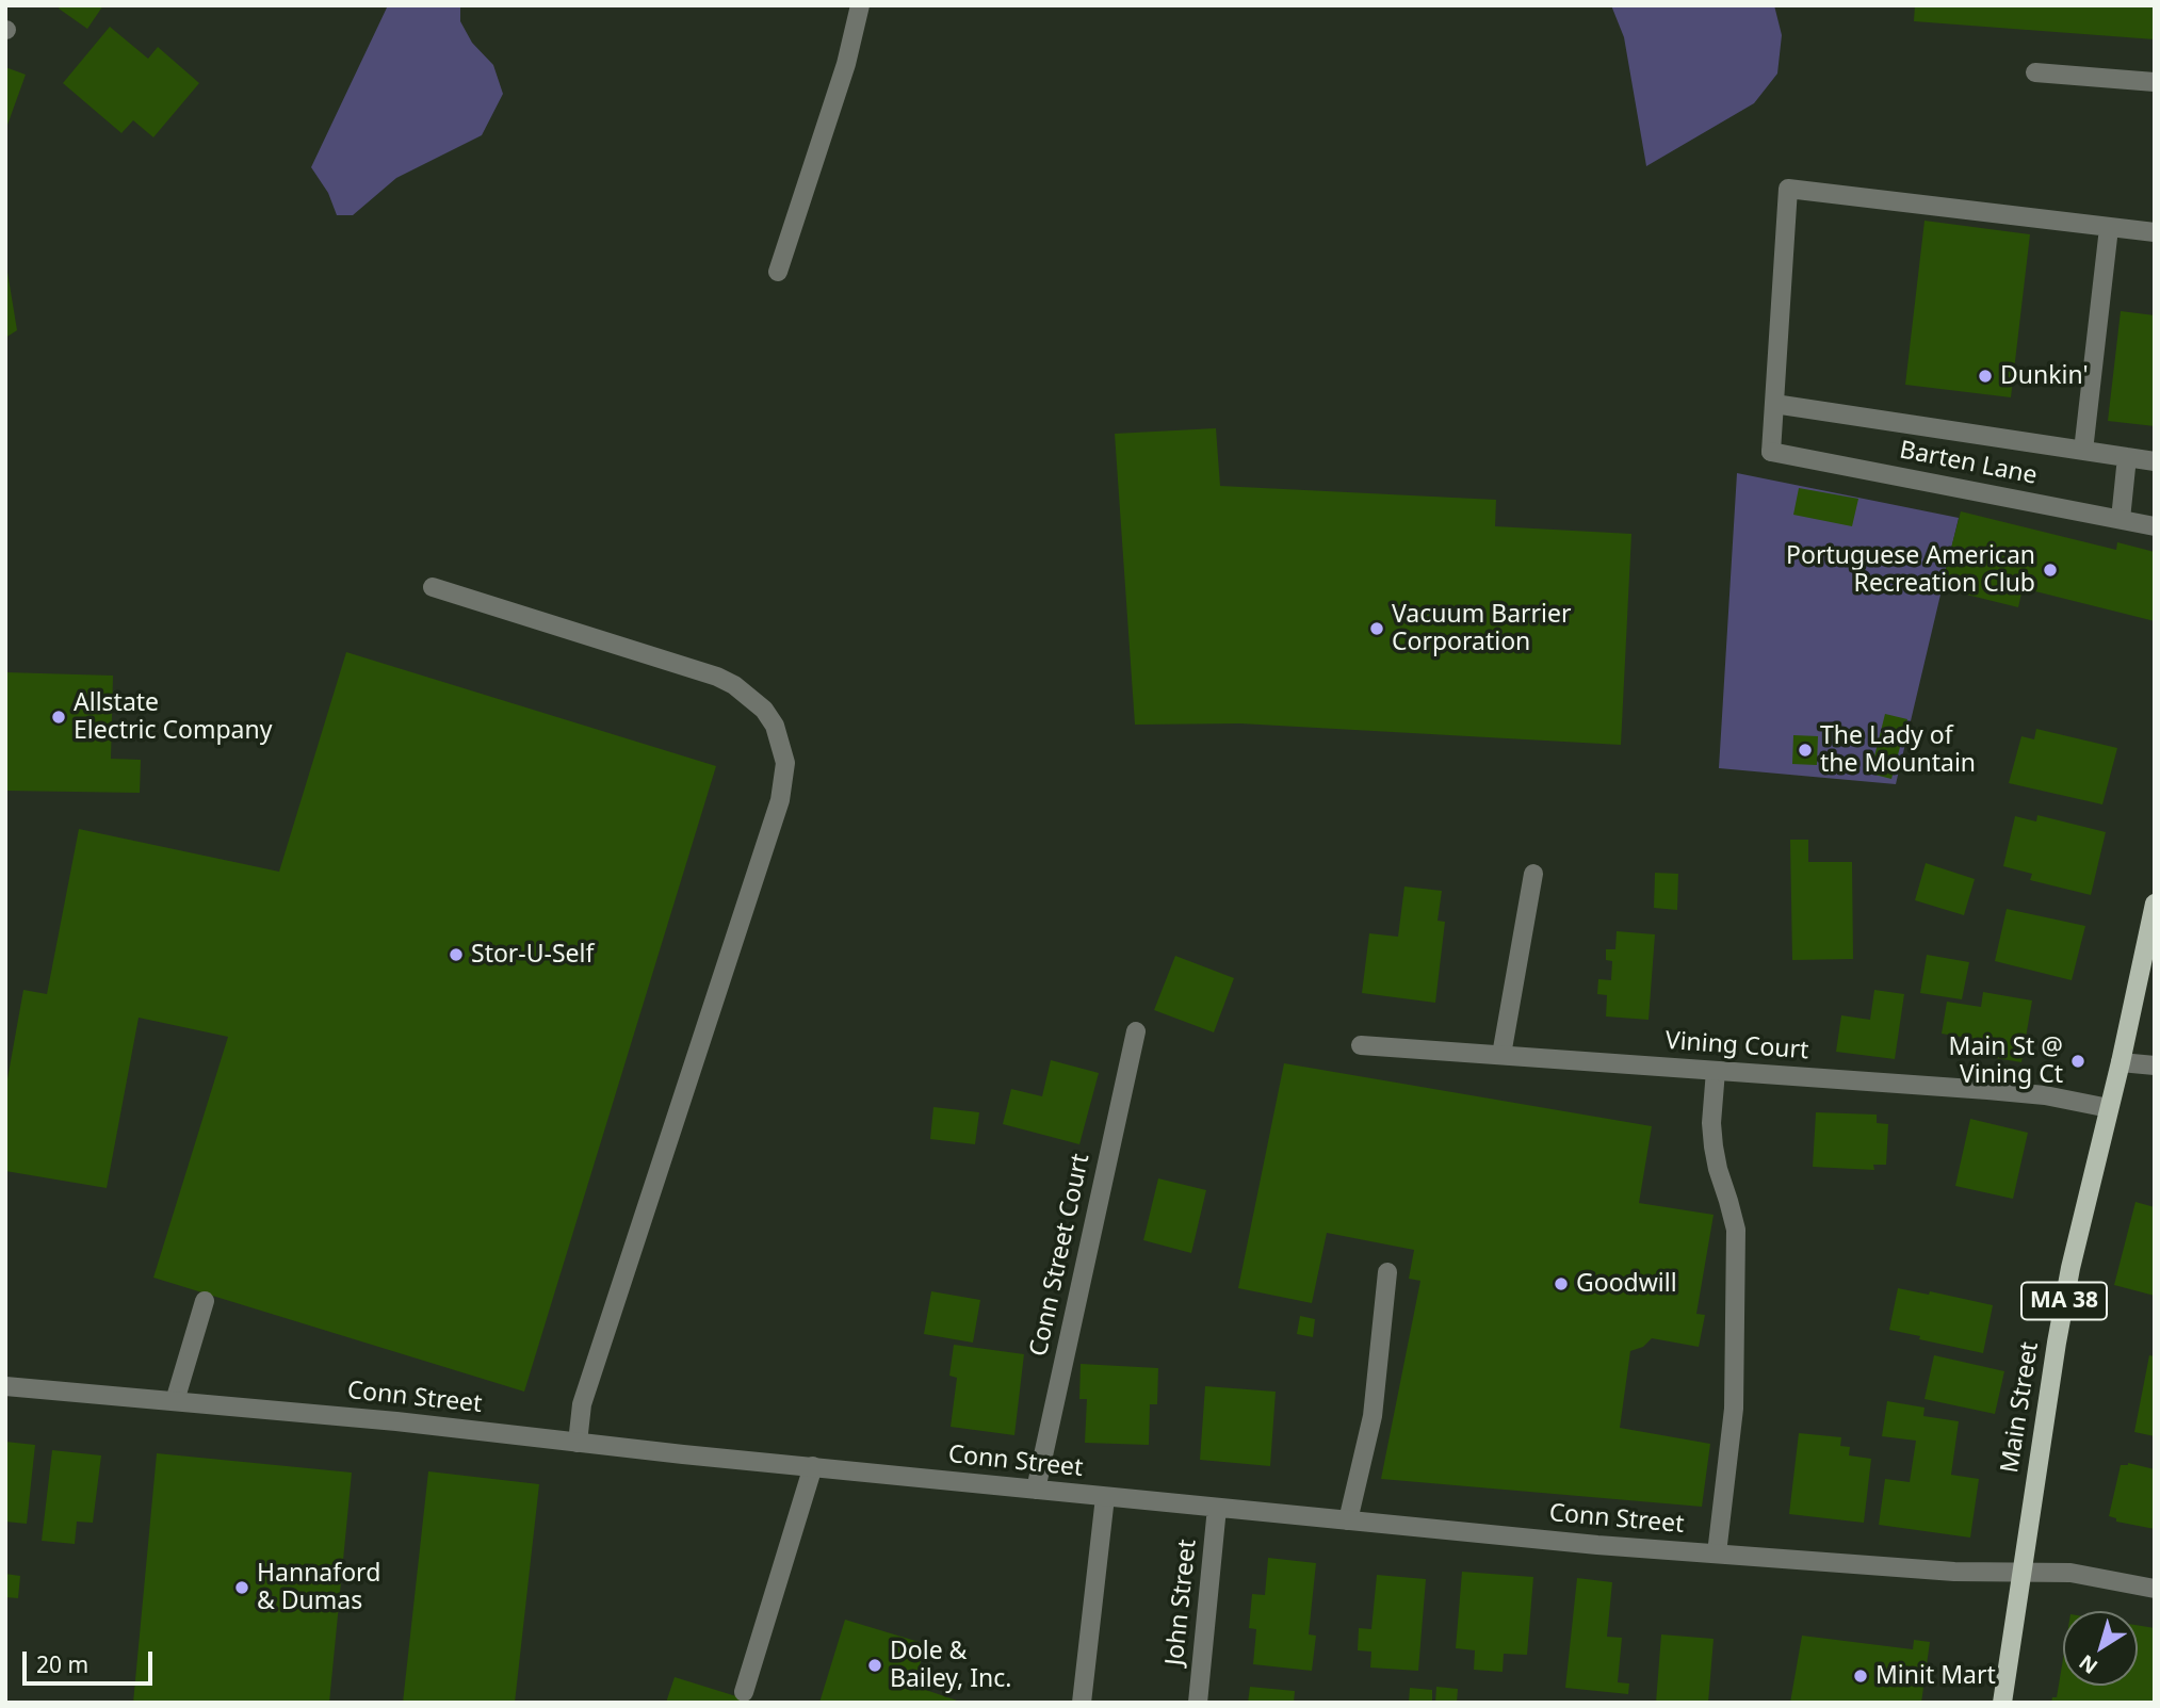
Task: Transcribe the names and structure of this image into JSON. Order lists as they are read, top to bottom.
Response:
{
  "streets": {
    "main road": ["MA 38", "Main Street"],
    "street": [
      "Barten Lane",
      "Vining Court",
      "Conn Street Court",
      "Conn Street",
      "John Street"
    ]
  },
  "crossings": [
    ["Vining Court", "Main Street"],
    ["Conn Street Court", "Conn Street"],
    ["Conn Street", "Main Street"],
    ["Conn Street", "John Street"]
  ],
  "places": [
    "Dunkin'",
    "Portuguese American Recreation Club",
    "Vacuum Barrier Corporation",
    "Allstate Electric Company",
    "The Lady of the Mountain",
    "Stor-U-Self",
    "Main St @ Vining Ct",
    "Goodwill",
    "Hannaford & Dumas",
    "Dole & Bailey, Inc.",
    "Minit Mart"
  ],
  "scale_bar": "20 m",
  "north": "bottom left"
}
